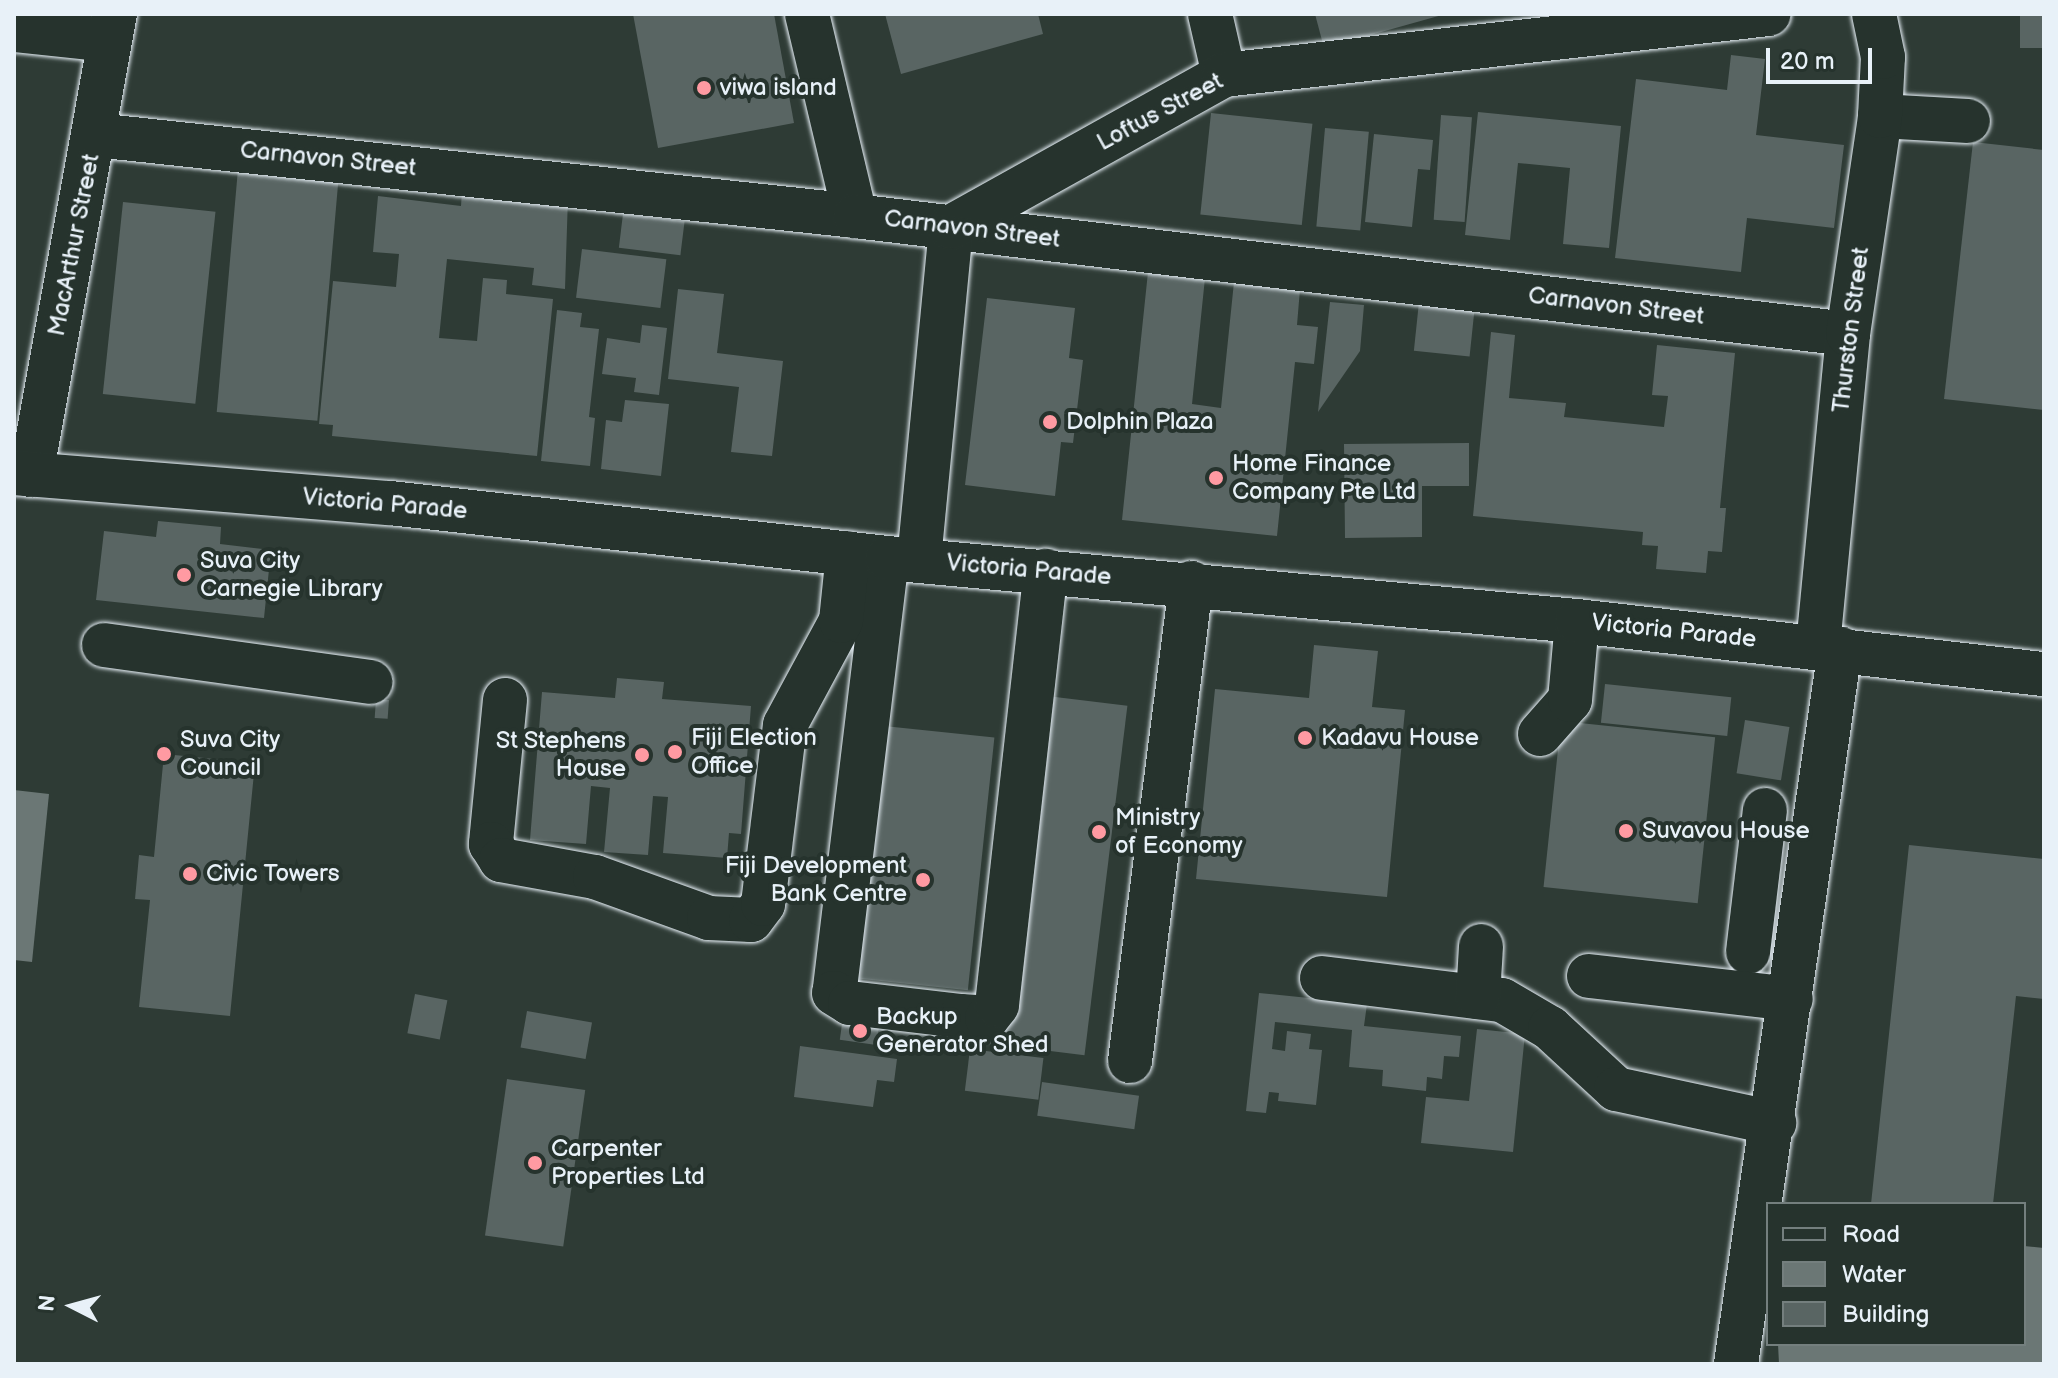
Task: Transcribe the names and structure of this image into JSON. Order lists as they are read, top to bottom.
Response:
{
  "streets": {
    "main road": [
      "Loftus Street",
      "Carnavon Street",
      "MacArthur Street",
      "Thurston Street",
      "Victoria Parade"
    ]
  },
  "crossings": [
    ["Loftus Street", "Carnavon Street"],
    ["Carnavon Street", "MacArthur Street"],
    ["Carnavon Street", "Thurston Street"],
    ["MacArthur Street", "Victoria Parade"],
    ["Thurston Street", "Victoria Parade"]
  ],
  "places": [
    "viwa island",
    "Dolphin Plaza",
    "Home Finance Company Pte Ltd",
    "Suva City Carnegie Library",
    "Kadavu House",
    "Fiji Election Office",
    "Suva City Council",
    "St Stephens House",
    "Suvavou House",
    "Ministry of Economy",
    "Civic Towers",
    "Fiji Development Bank Centre",
    "Backup Generator Shed",
    "Carpenter Properties Ltd"
  ],
  "legend": ["Road", "Water", "Building"],
  "scale_bar": "20 m",
  "north": "left"
}
